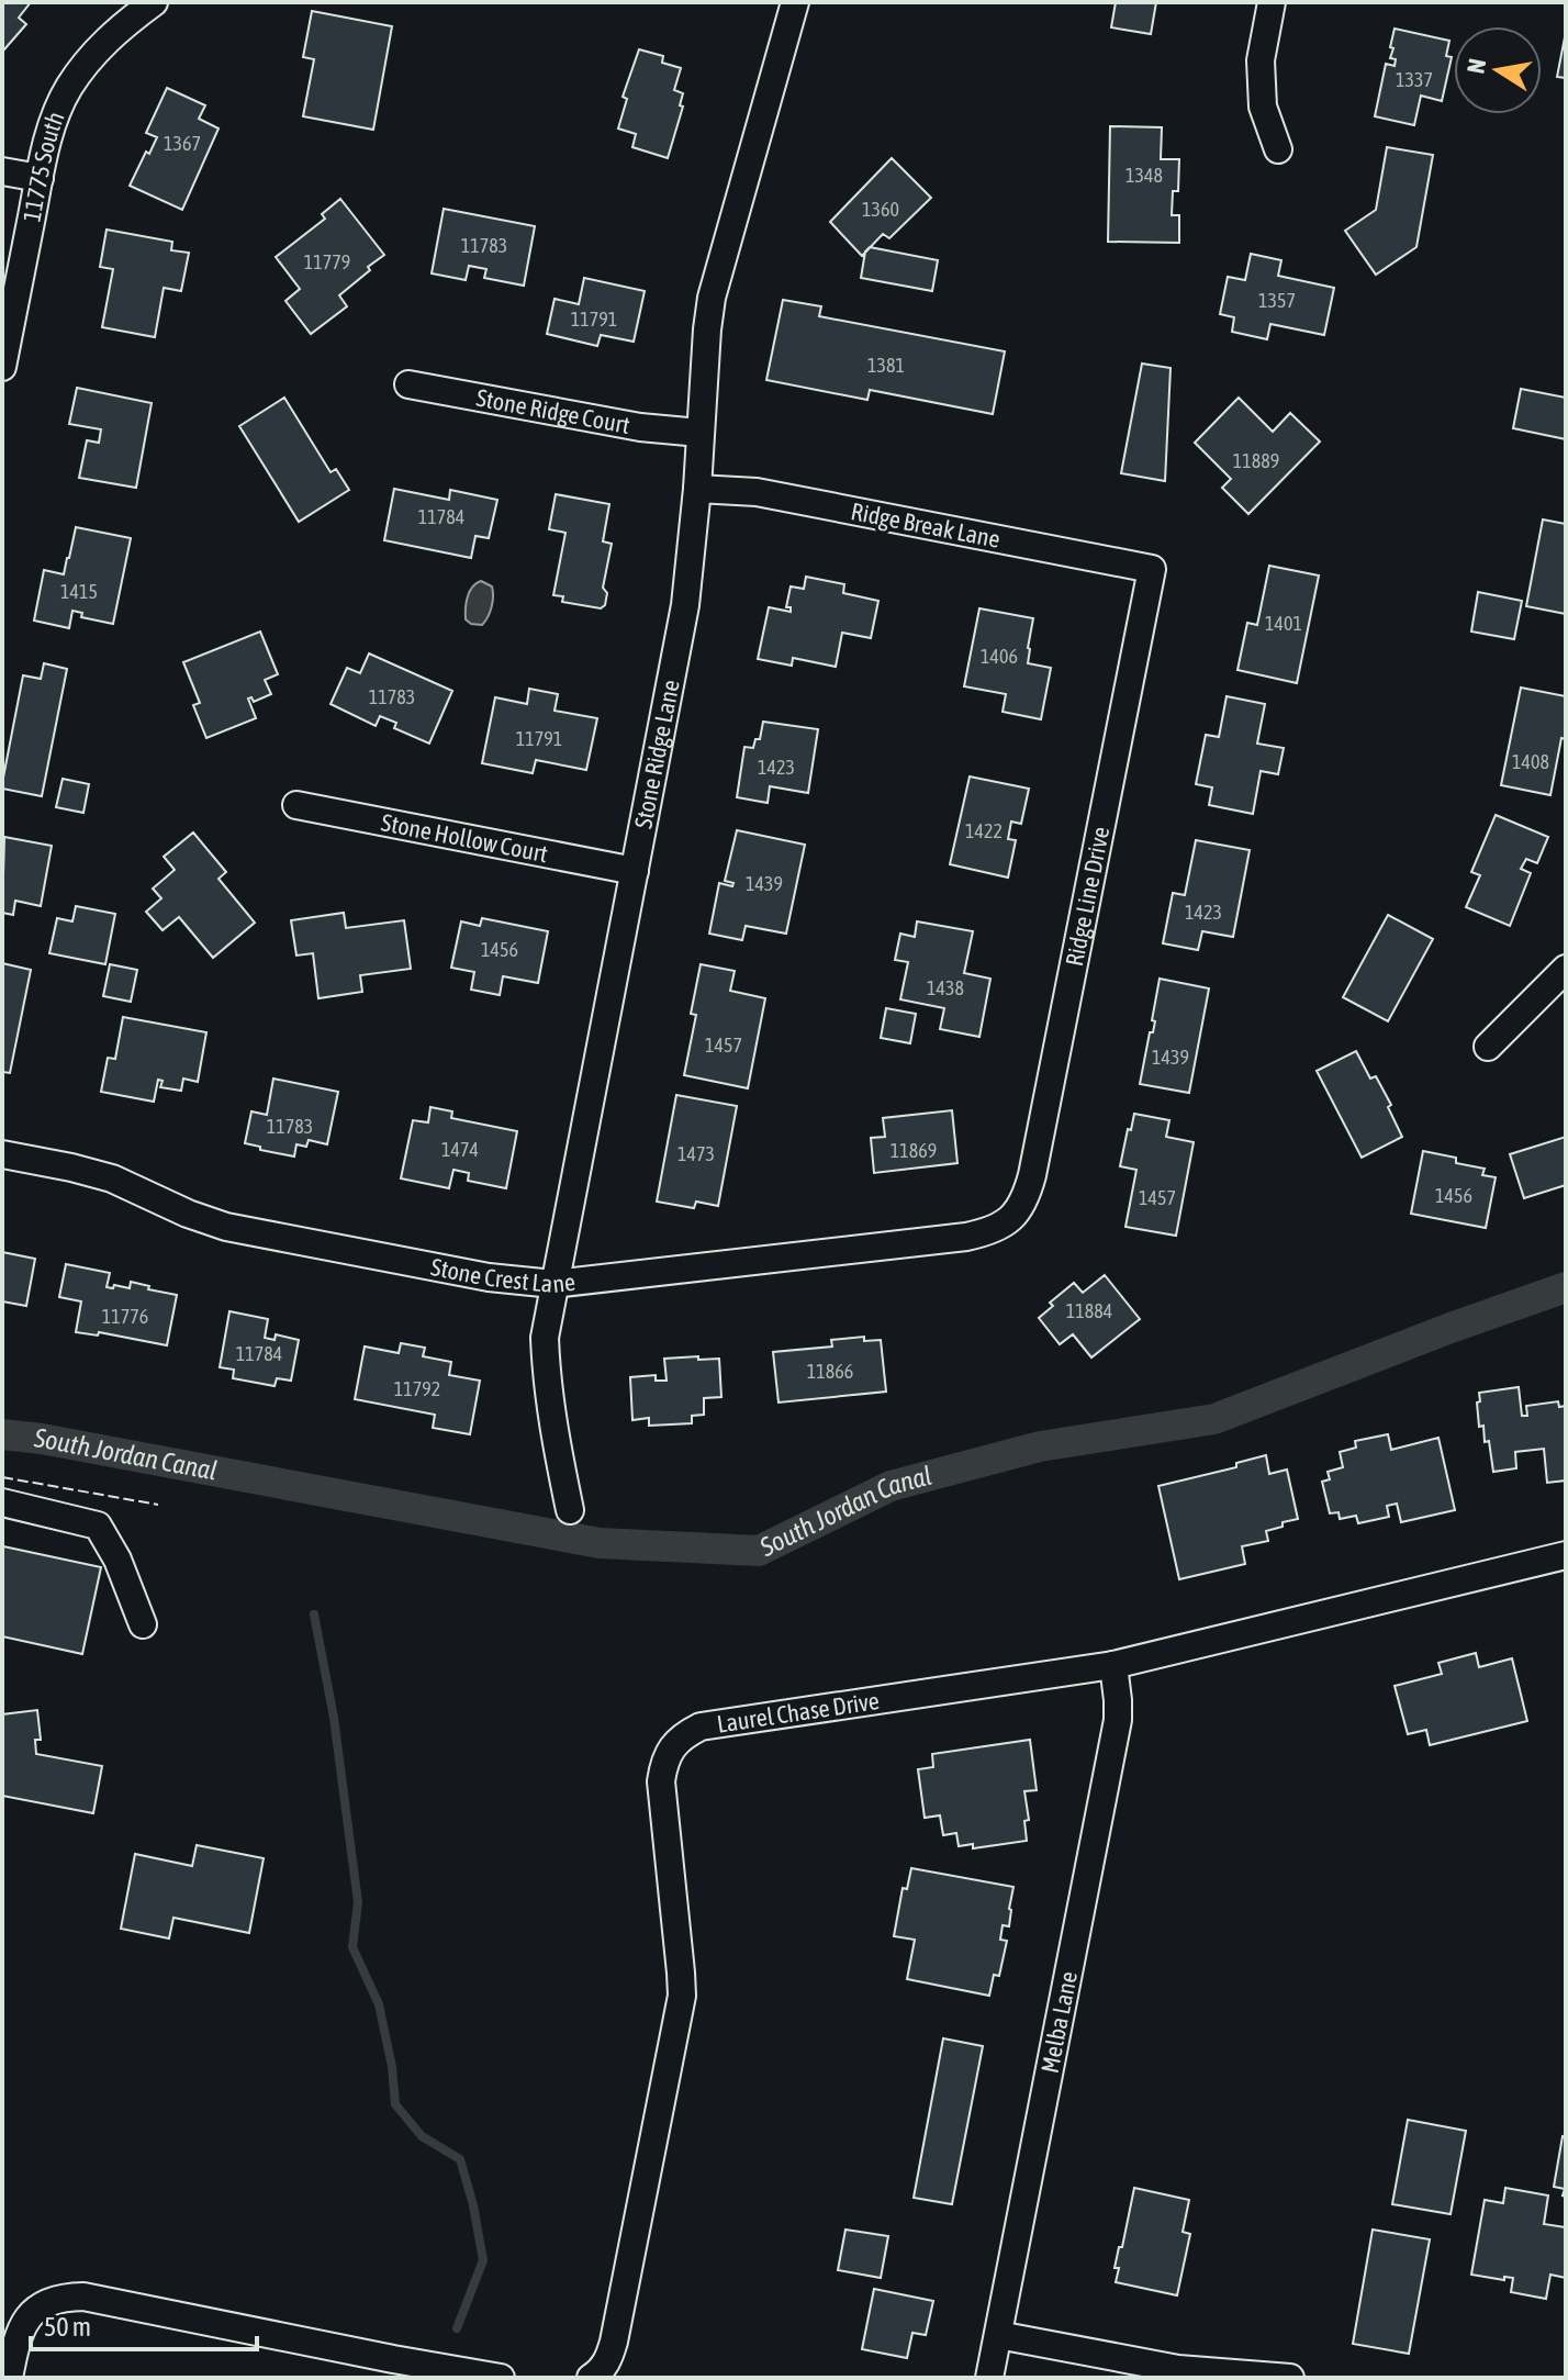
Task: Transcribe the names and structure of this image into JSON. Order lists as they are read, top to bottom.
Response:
{
  "streets": {
    "street": [
      "11775 South",
      "Stone Ridge Court",
      "Ridge Break Lane",
      "Stone Ridge Lane",
      "Stone Hollow Court",
      "Ridge Line Drive",
      "Stone Crest Lane",
      "Laurel Chase Drive",
      "Melba Lane"
    ]
  },
  "crossings": [
    ["Stone Ridge Court", "Stone Ridge Lane"],
    ["Ridge Break Lane", "Stone Ridge Lane"],
    ["Ridge Break Lane", "Ridge Line Drive"],
    ["Stone Ridge Lane", "Stone Hollow Court"],
    ["Stone Ridge Lane", "Stone Crest Lane"],
    ["Ridge Line Drive", "Stone Crest Lane"],
    ["Laurel Chase Drive", "Melba Lane"]
  ],
  "water": ["South Jordan Canal"],
  "house_numbers": [
    "1337",
    "1367",
    "1348",
    "1360",
    "11783",
    "11779",
    "1357",
    "11791",
    "1381",
    "11889",
    "11784",
    "1415",
    "1401",
    "1406",
    "11783",
    "11791",
    "1408",
    "1423",
    "1422",
    "1439",
    "1423",
    "1456",
    "1438",
    "1457",
    "1439",
    "11783",
    "1474",
    "11869",
    "1473",
    "1456",
    "1457",
    "11884",
    "11776",
    "11784",
    "11866",
    "11792"
  ],
  "scale_bar": "50 m",
  "north": "left"
}
